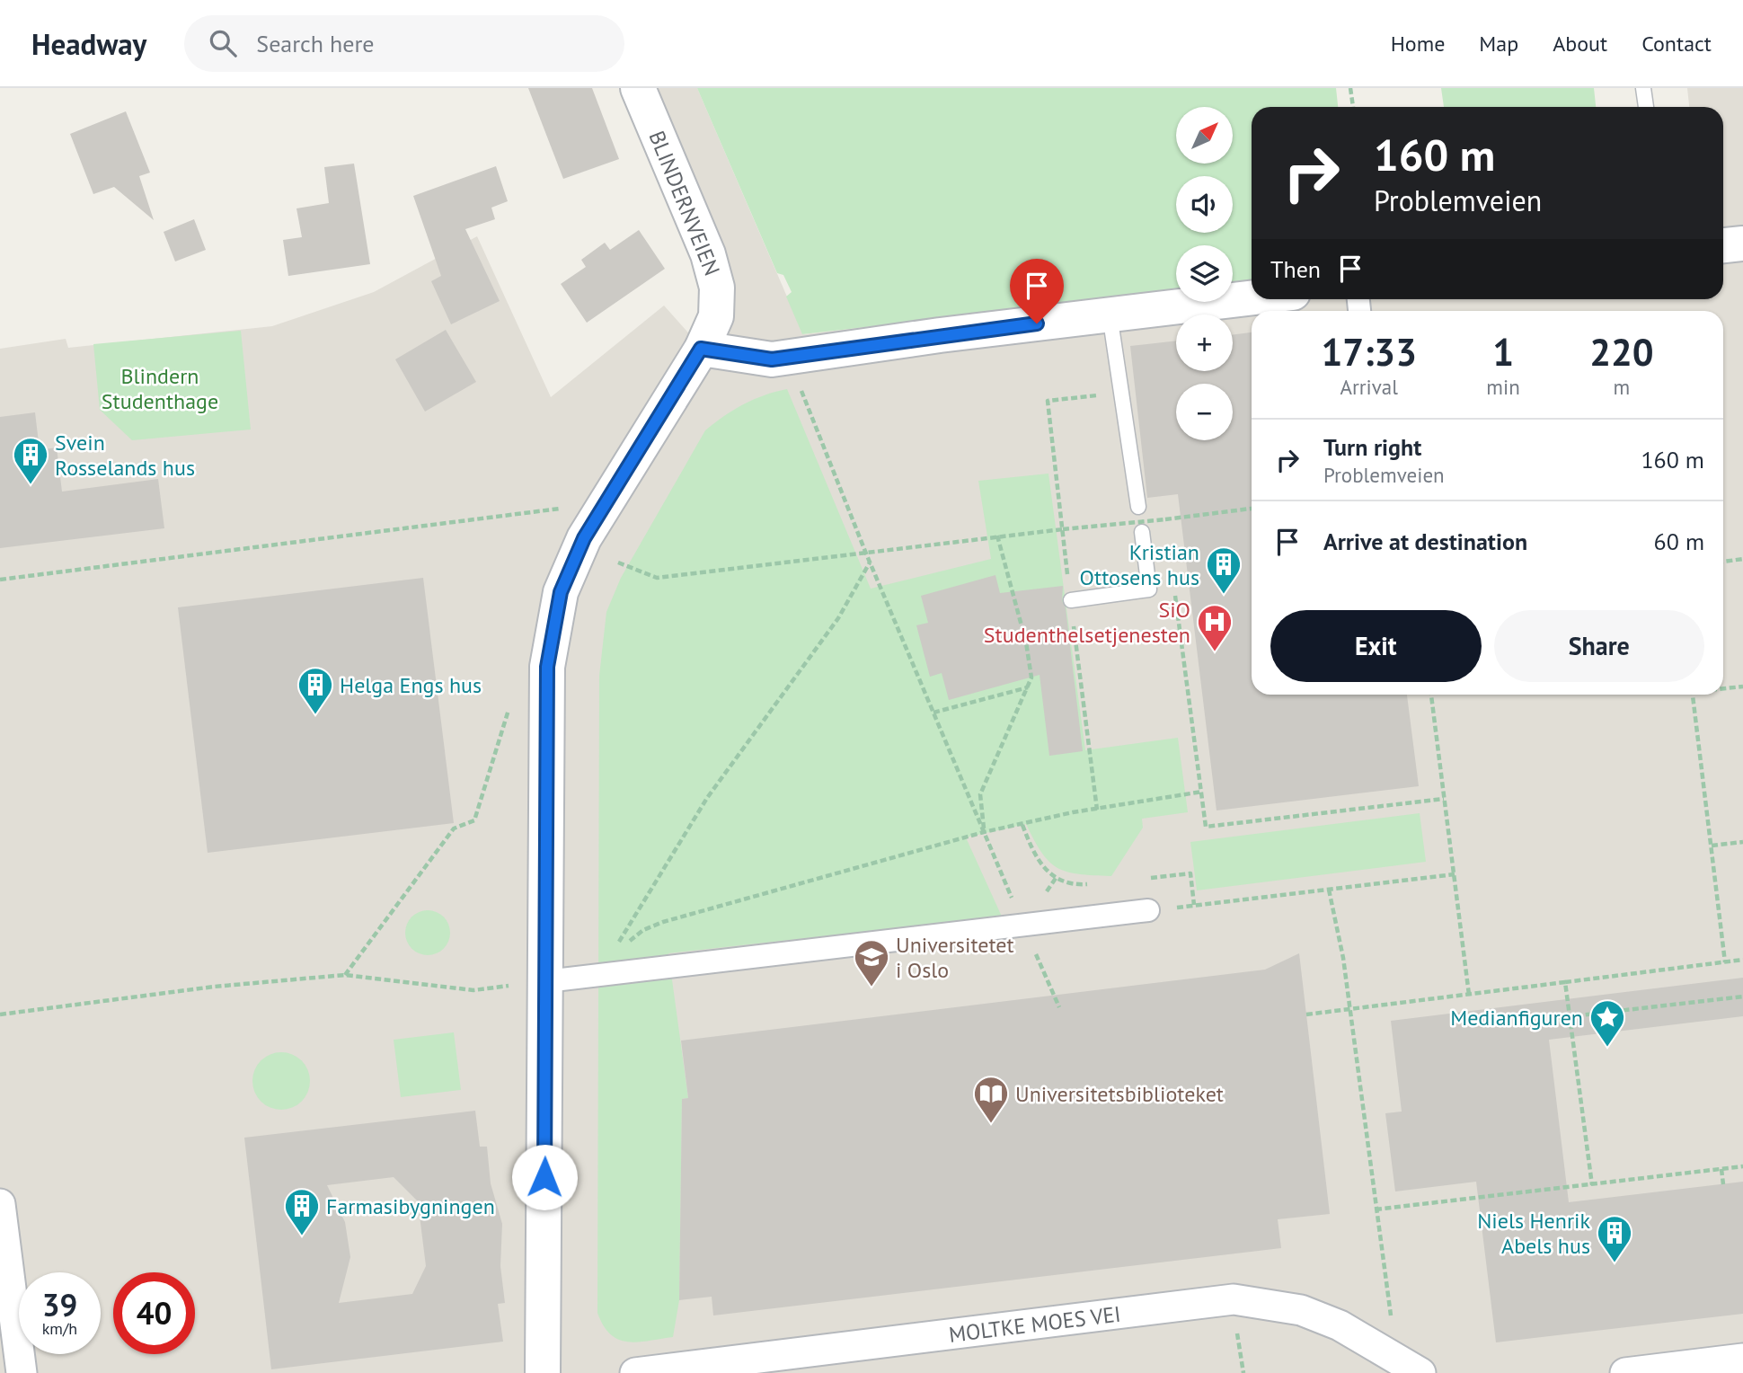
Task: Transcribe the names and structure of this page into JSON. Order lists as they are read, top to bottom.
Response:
{
  "streets": {
    "street": ["BLINDERNVEIEN", "MOLTKE MOES VEI"]
  },
  "parks": ["Blindern Studenthage"],
  "places": {
    "building": [
      "Svein Rosselands hus",
      "Kristian Ottosens hus",
      "Helga Engs hus",
      "Farmasibygningen",
      "Niels Henrik Abels hus"
    ],
    "hospital": ["SiO Studenthelsetjenesten"],
    "school or university": ["Universitetet i Oslo"],
    "place": ["Medianfiguren"],
    "library": ["Universitetsbiblioteket"]
  },
  "north": "top right",
  "page": {
    "header": "Headway",
    "search": "Search here",
    "nav": [
      "Home",
      "Map",
      "About",
      "Contact"
    ],
    "map_buttons": ["+", "−"],
    "turn": ["160 m", "Problemveien"],
    "then": "Then",
    "eta": [
      "17:33",
      "Arrival",
      "1",
      "min",
      "220",
      "m"
    ],
    "list": [
      {
        "name": "Turn right",
        "note": "Problemveien",
        "value": "160 m"
      },
      {
        "name": "Arrive at destination",
        "value": "60 m"
      }
    ],
    "buttons": ["Exit", "Share"],
    "speed": "39 km/h",
    "limit": "40"
  }
}
